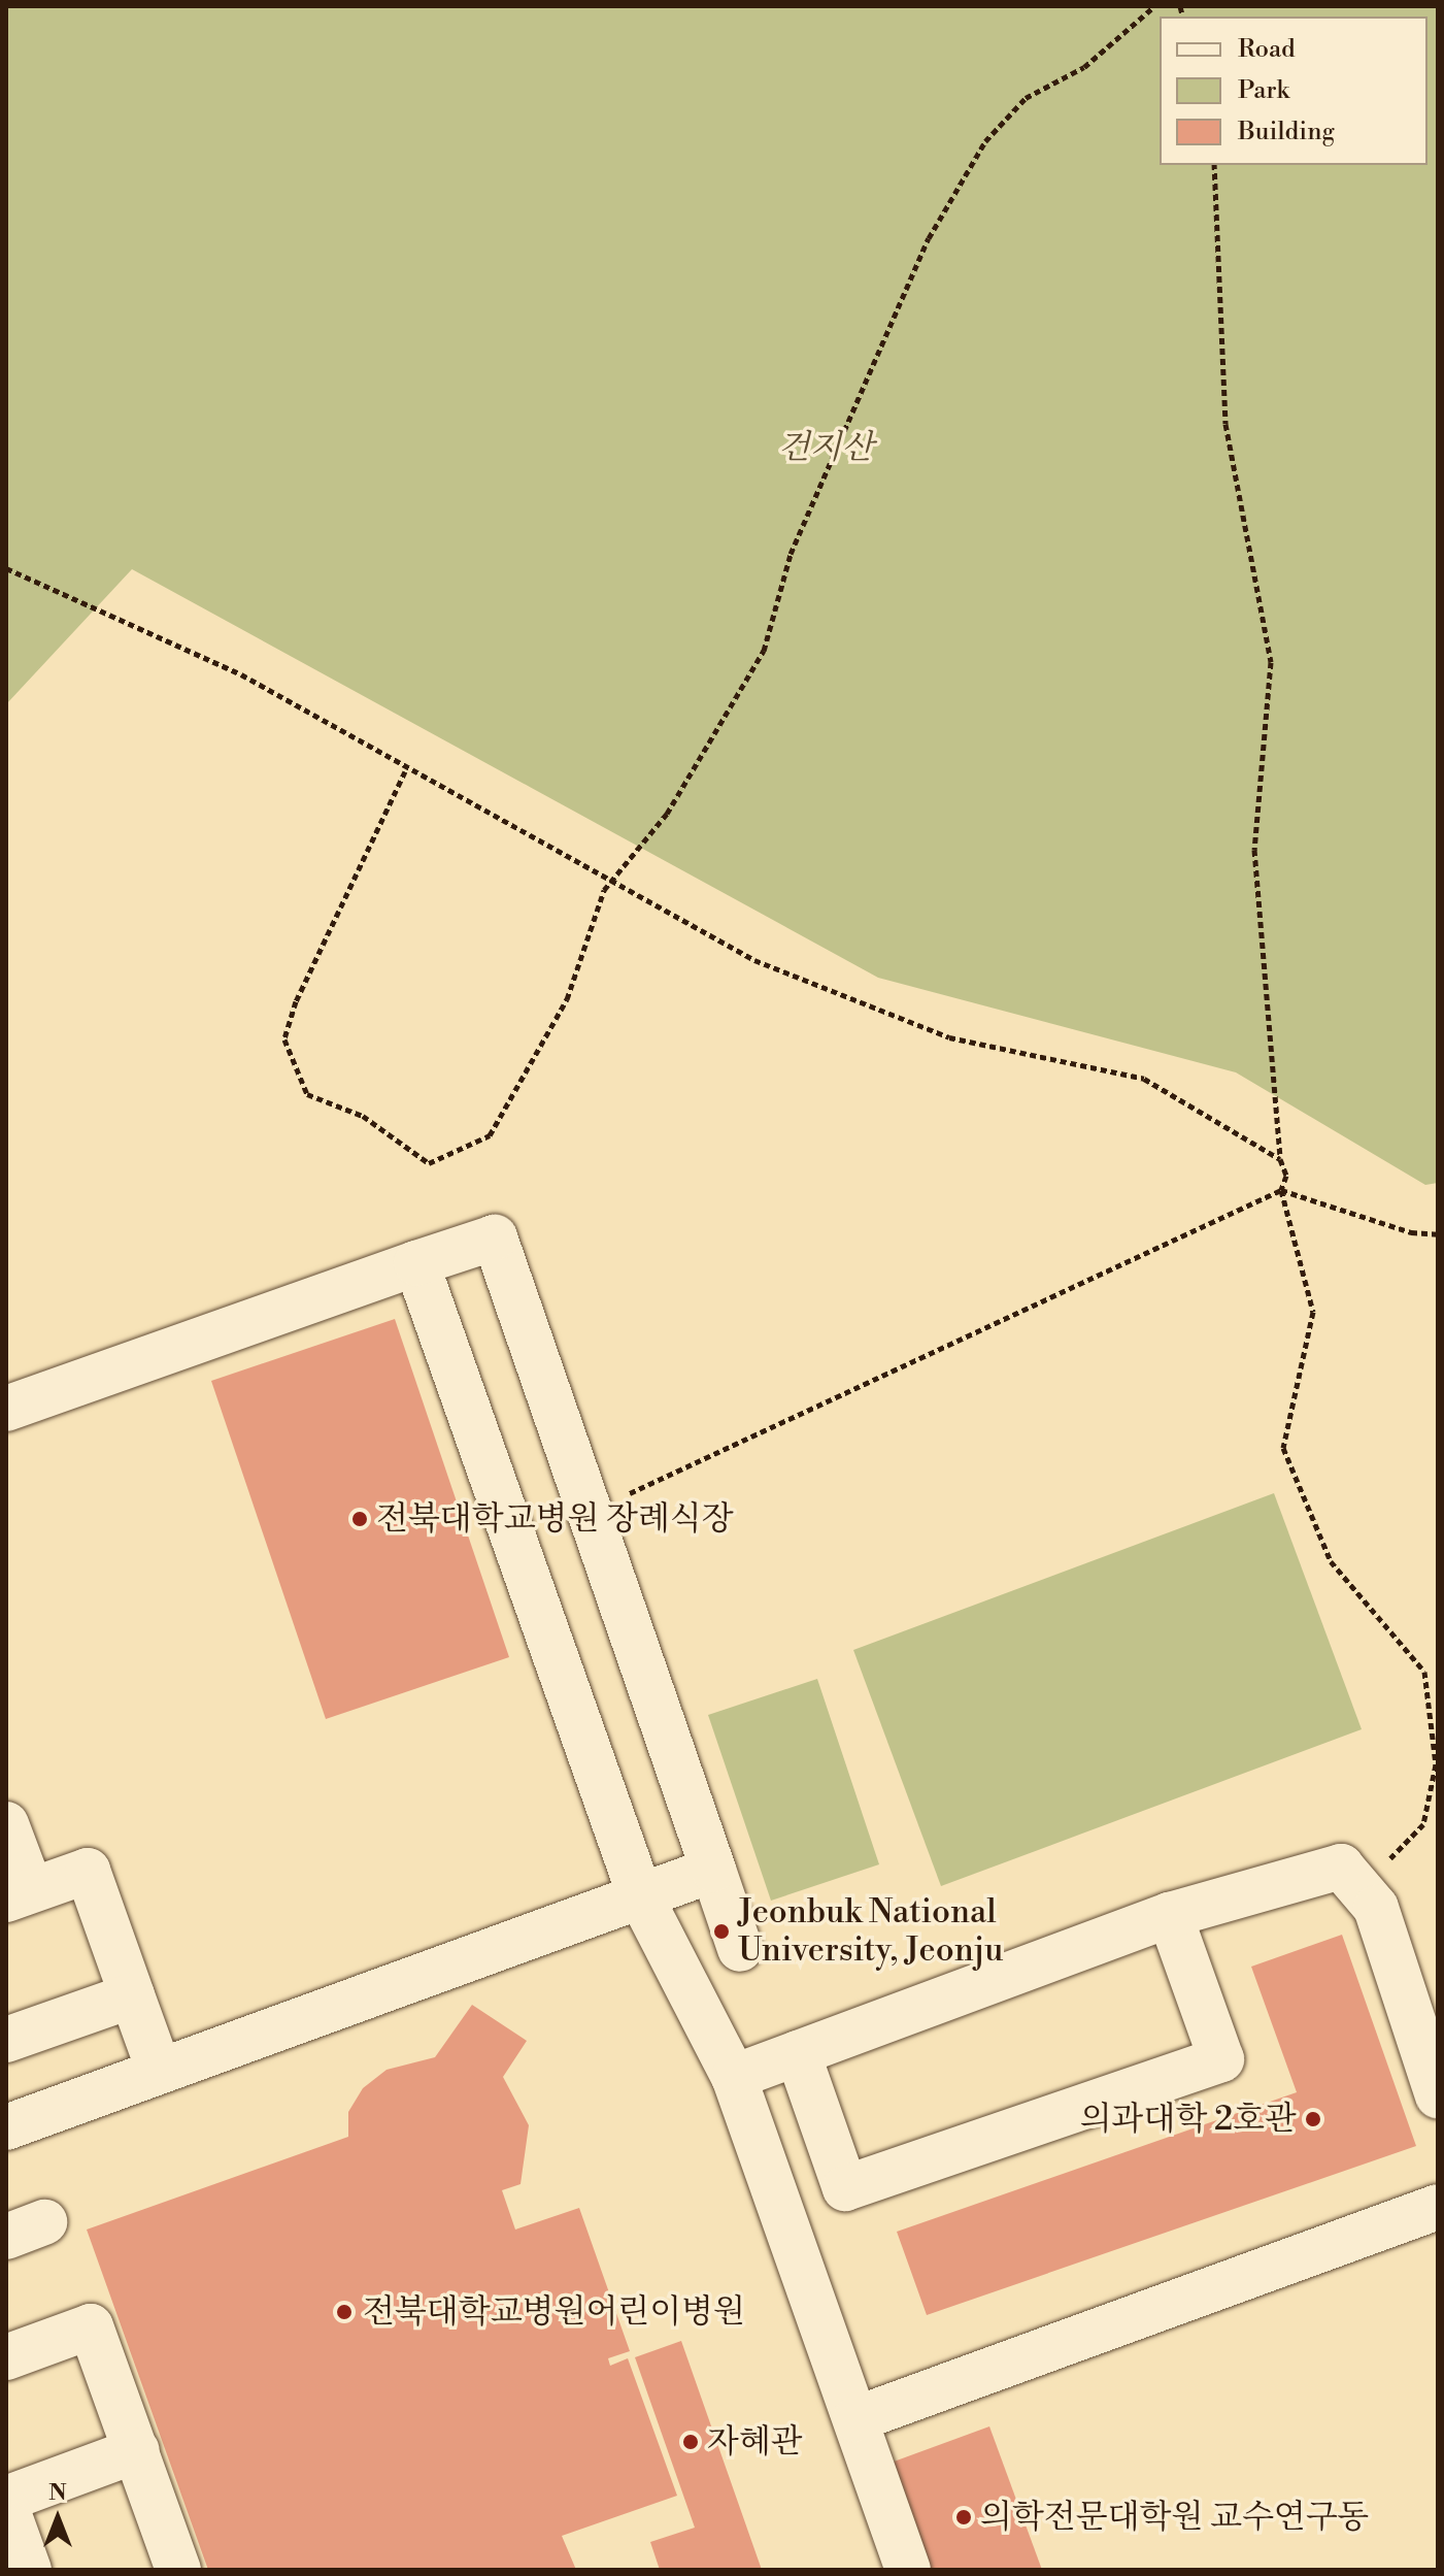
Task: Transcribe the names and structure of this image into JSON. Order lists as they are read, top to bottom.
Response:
{
  "parks": ["건지산"],
  "places": [
    "전북대학교병원 장례식장",
    "Jeonbuk National University, Jeonju",
    "의과대학 2호관",
    "전북대학교병원어린이병원",
    "자혜관",
    "의학전문대학원 교수연구동"
  ],
  "legend": ["Road", "Park", "Building"],
  "north": "top"
}
